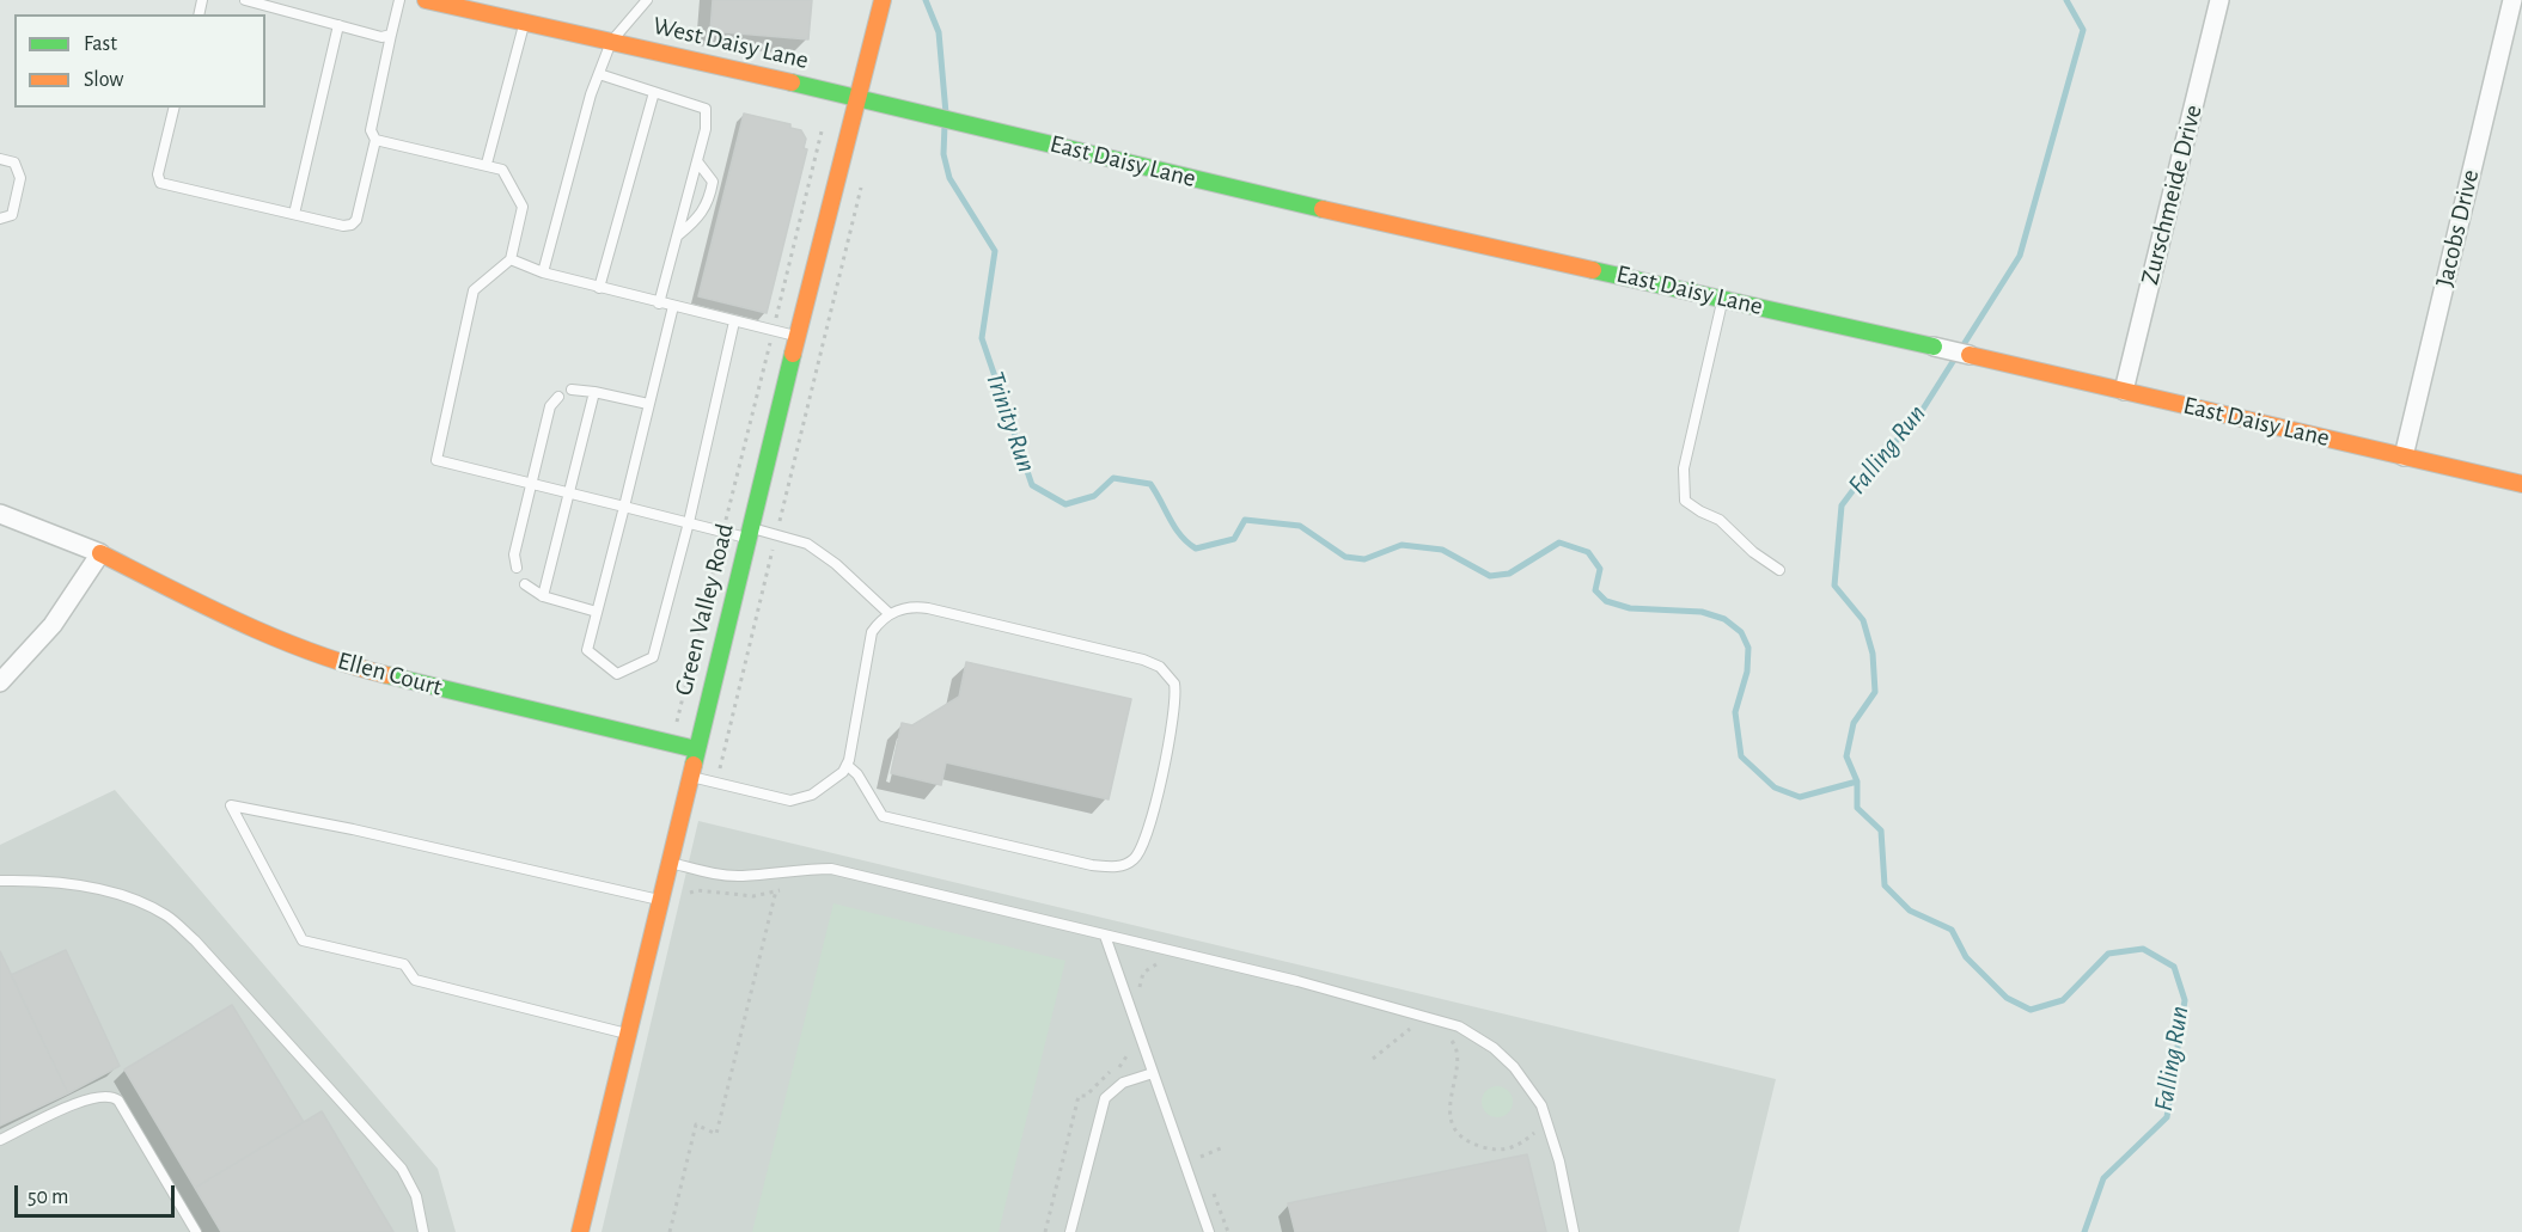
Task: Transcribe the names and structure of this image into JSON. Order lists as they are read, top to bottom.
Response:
{
  "streets": {
    "street": [
      "West Daisy Lane",
      "East Daisy Lane",
      "Zurschmeide Drive",
      "Jacobs Drive",
      "Green Valley Road",
      "Ellen Court"
    ]
  },
  "crossings": [
    ["West Daisy Lane", "East Daisy Lane"],
    ["West Daisy Lane", "Green Valley Road"],
    ["East Daisy Lane", "Zurschmeide Drive"],
    ["East Daisy Lane", "Jacobs Drive"],
    ["East Daisy Lane", "Green Valley Road"],
    ["Green Valley Road", "Ellen Court"]
  ],
  "water": ["Trinity Run", "Falling Run"],
  "legend": ["Fast", "Slow"],
  "scale_bar": "50 m"
}
